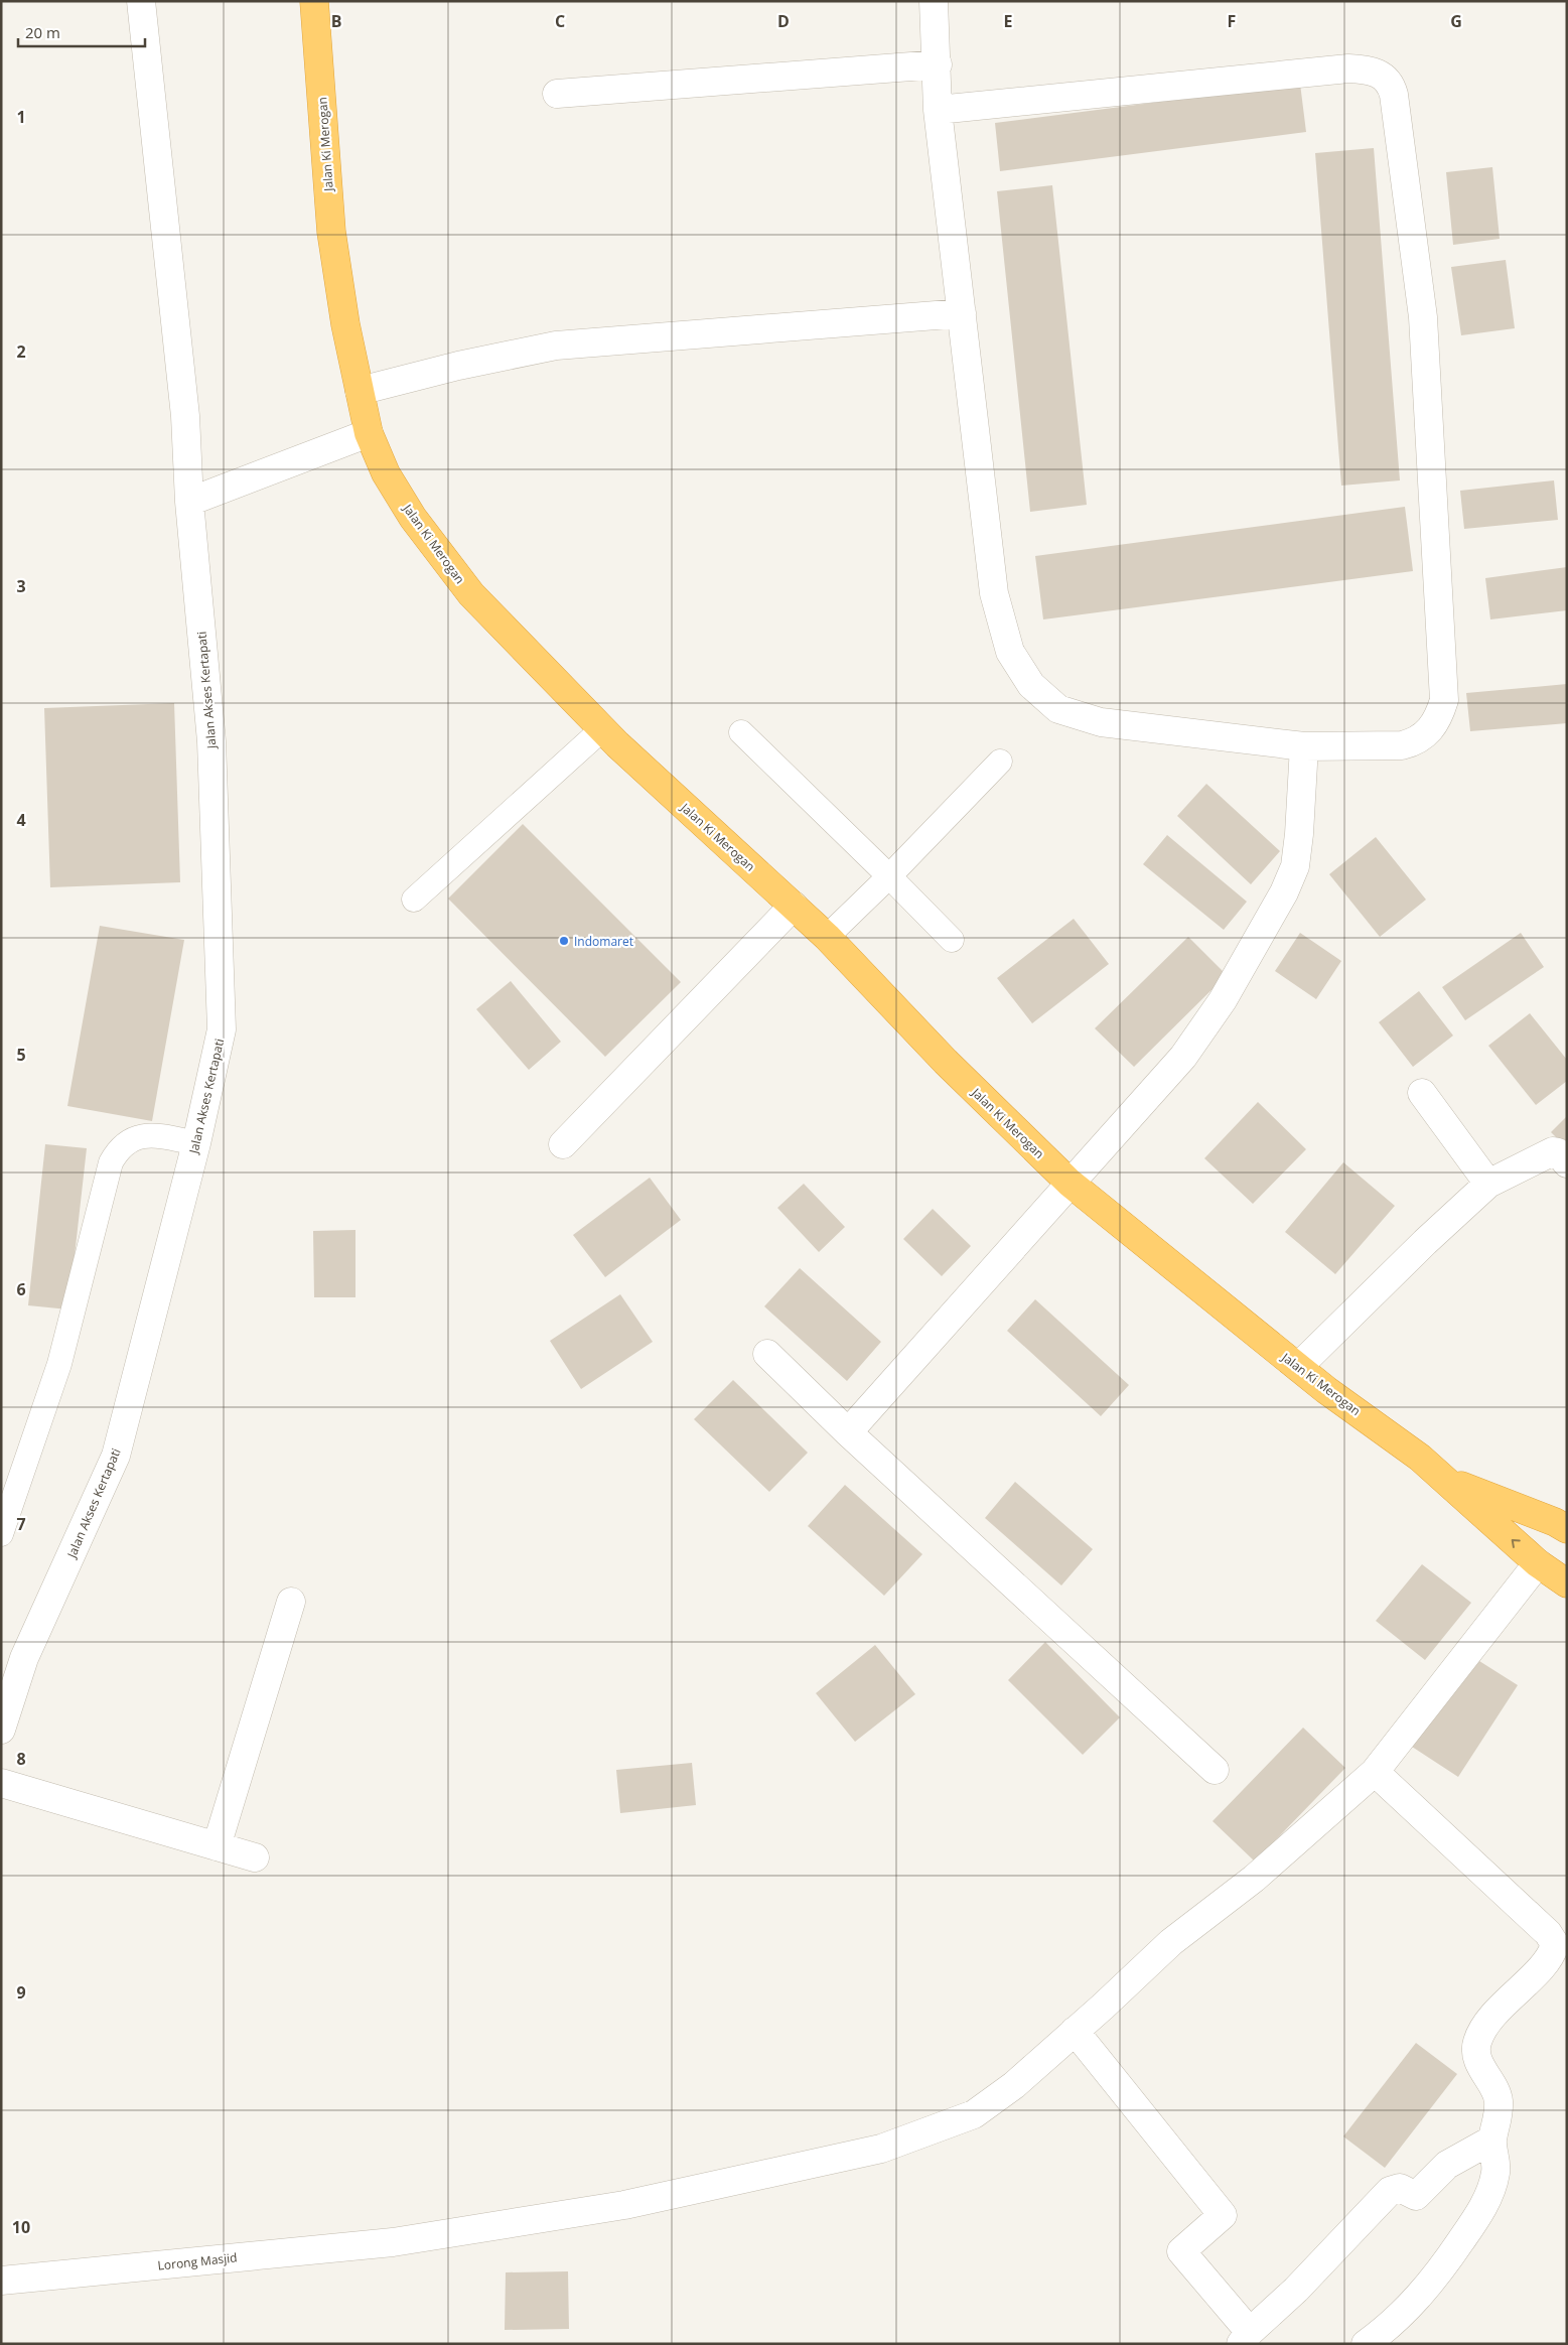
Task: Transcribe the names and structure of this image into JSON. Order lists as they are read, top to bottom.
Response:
{
  "streets": {
    "highway": ["Jalan Ki Merogan"],
    "street": ["Jalan Akses Kertapati", "Lorong Masjid"]
  },
  "crossings": [
    ["Jalan Ki Merogan", "Lorong Masjid"]
  ],
  "places": ["Indomaret"],
  "scale_bar": "20 m",
  "grid": {
    "columns": [
      "B",
      "C",
      "D",
      "E",
      "F",
      "G"
    ],
    "rows": [
      "1",
      "2",
      "3",
      "4",
      "5",
      "6",
      "7",
      "8",
      "9",
      "10"
    ]
  }
}
